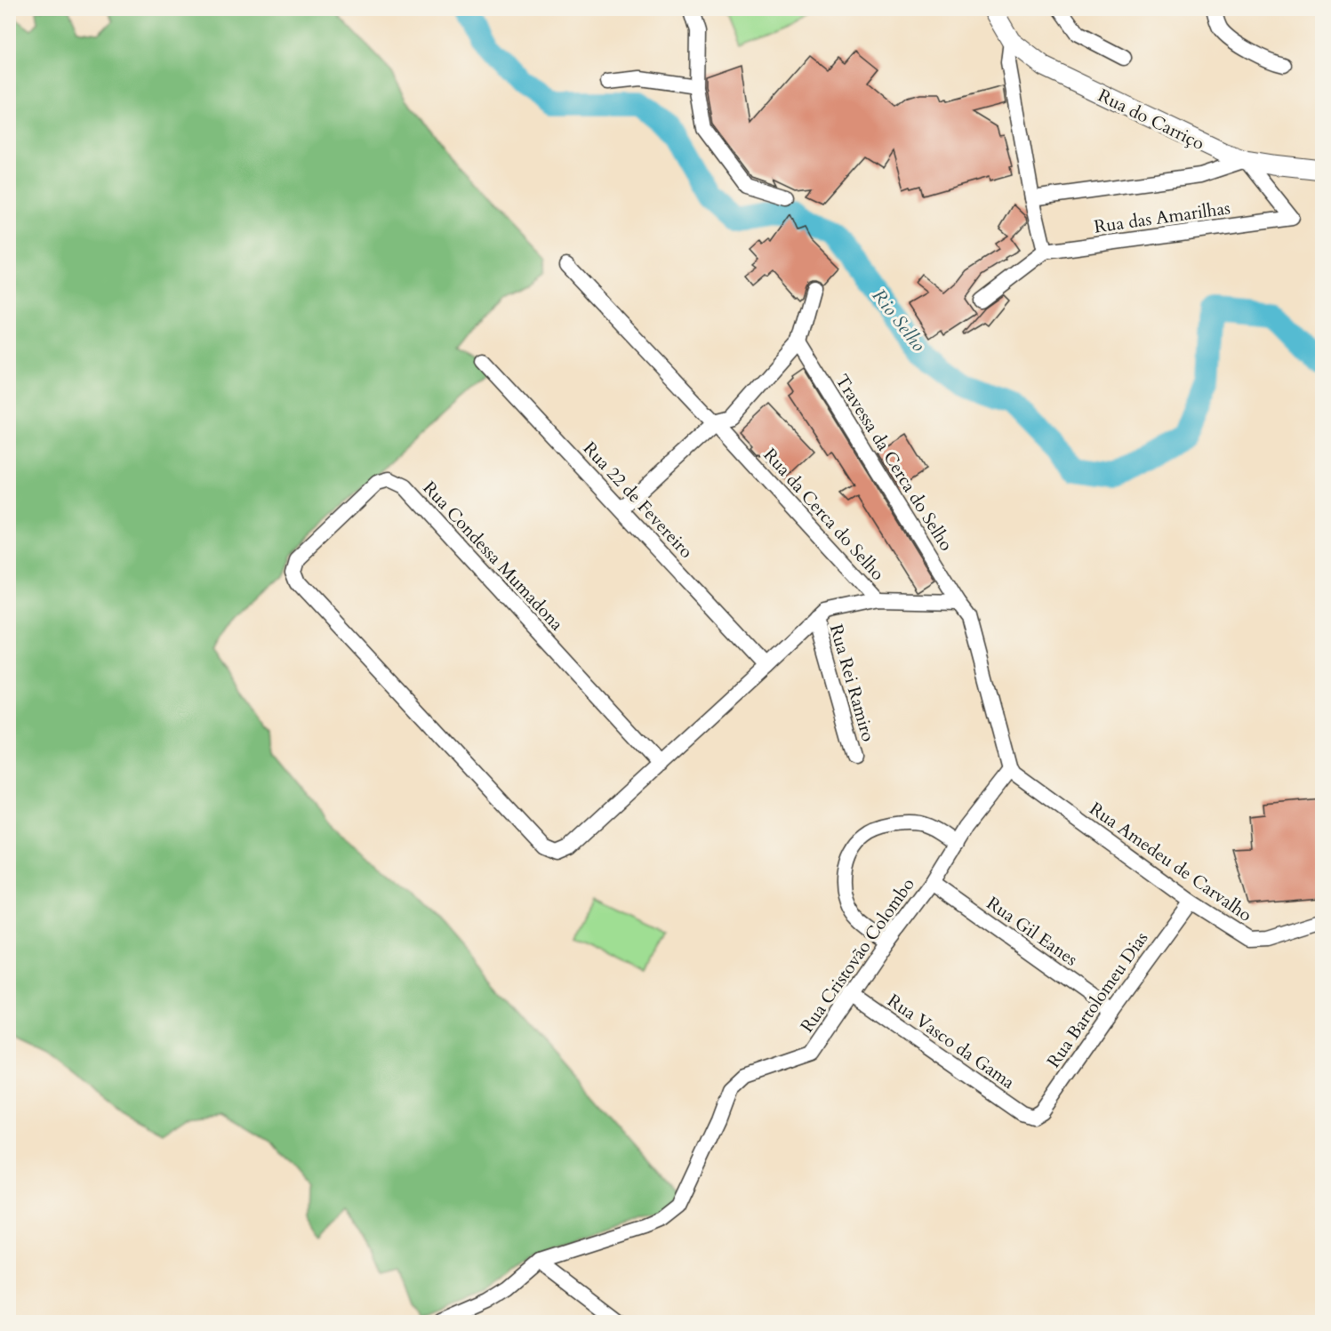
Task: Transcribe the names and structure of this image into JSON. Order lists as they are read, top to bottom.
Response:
{
  "streets": {
    "street": [
      "Rua do Carriço",
      "Rua das Amarilhas",
      "Travessa da Cerca do Selho",
      "Rua 22 de Fevereiro",
      "Rua da Cerca do Selho",
      "Rua Condessa Mumadona",
      "Rua Rei Ramiro",
      "Rua Amedeu de Carvalho",
      "Rua Gil Eanes",
      "Rua Cristovão Colombo",
      "Rua Bartolomeu Dias",
      "Rua Vasco da Gama"
    ]
  },
  "crossings": [
    ["Rua do Carriço", "Rua das Amarilhas"],
    ["Travessa da Cerca do Selho", "Rua da Cerca do Selho"],
    ["Rua Amedeu de Carvalho", "Rua Cristovão Colombo"],
    ["Rua Amedeu de Carvalho", "Rua Bartolomeu Dias"],
    ["Rua Gil Eanes", "Rua Cristovão Colombo"],
    ["Rua Gil Eanes", "Rua Bartolomeu Dias"],
    ["Rua Cristovão Colombo", "Rua Vasco da Gama"],
    ["Rua Bartolomeu Dias", "Rua Vasco da Gama"]
  ],
  "water": ["Rio Selho"]
}
